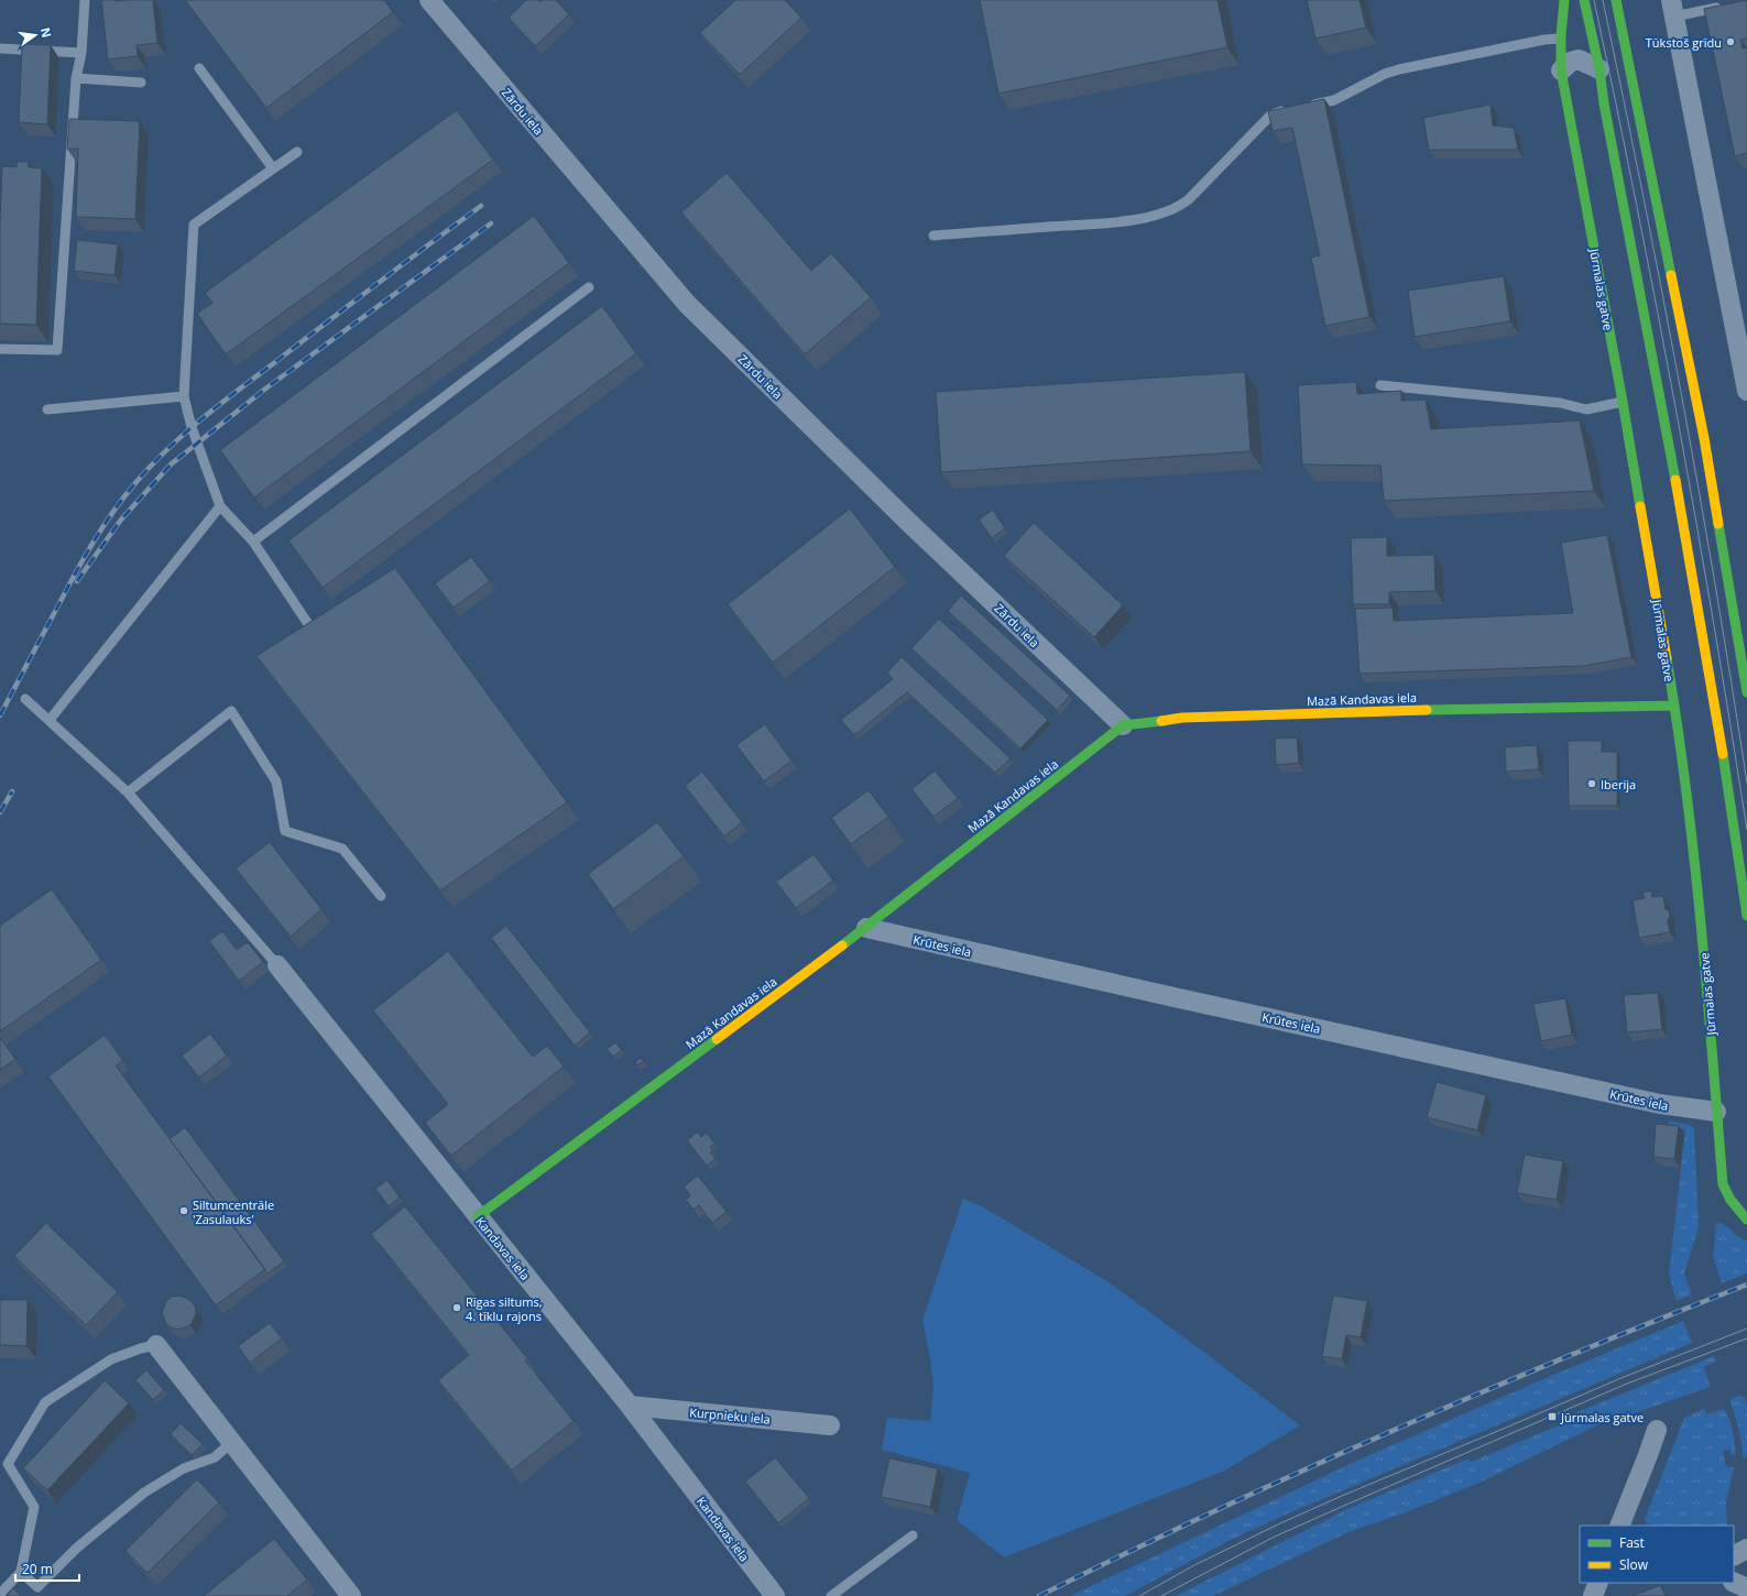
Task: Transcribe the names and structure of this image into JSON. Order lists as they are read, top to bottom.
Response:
{
  "streets": {
    "street": [
      "Zārdu iela",
      "Jūrmalas gatve",
      "Mazā Kandavas iela",
      "Krūtes iela",
      "Kandavas iela",
      "Kurpnieku iela"
    ]
  },
  "crossings": [
    ["Zārdu iela", "Mazā Kandavas iela"],
    ["Jūrmalas gatve", "Mazā Kandavas iela"],
    ["Jūrmalas gatve", "Krūtes iela"],
    ["Mazā Kandavas iela", "Krūtes iela"],
    ["Mazā Kandavas iela", "Kandavas iela"],
    ["Kandavas iela", "Kurpnieku iela"]
  ],
  "places": {
    "other": [
      "Tūkstoš grīdu",
      "Iberija",
      "Siltumcentrāle 'Zasulauks'",
      "Rīgas siltums, 4. tīklu rajons"
    ],
    "transit": ["Jūrmalas gatve"]
  },
  "legend": ["Fast", "Slow"],
  "scale_bar": "20 m",
  "north": "right"
}
